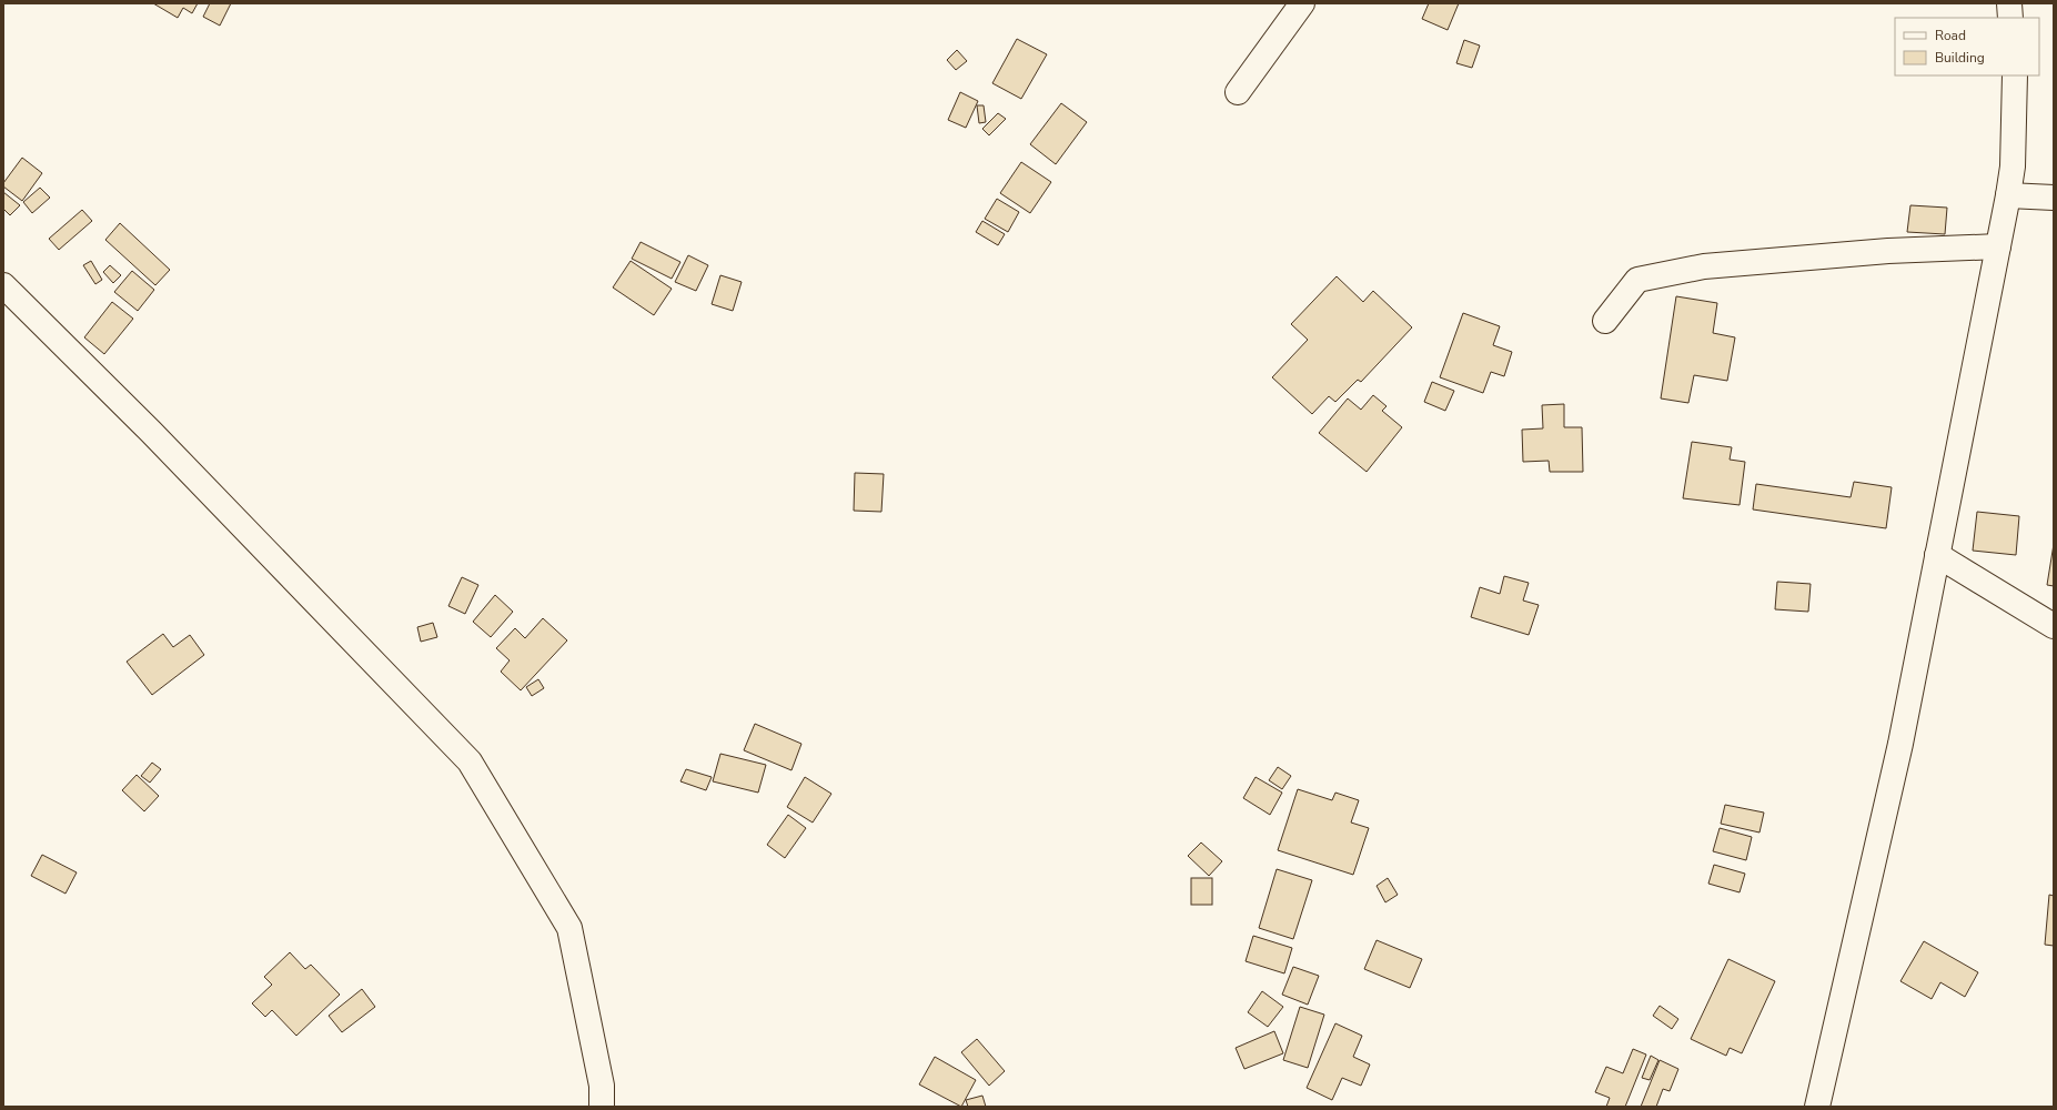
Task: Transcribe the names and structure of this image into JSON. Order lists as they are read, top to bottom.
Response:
{
  "legend": ["Road", "Building"]
}
